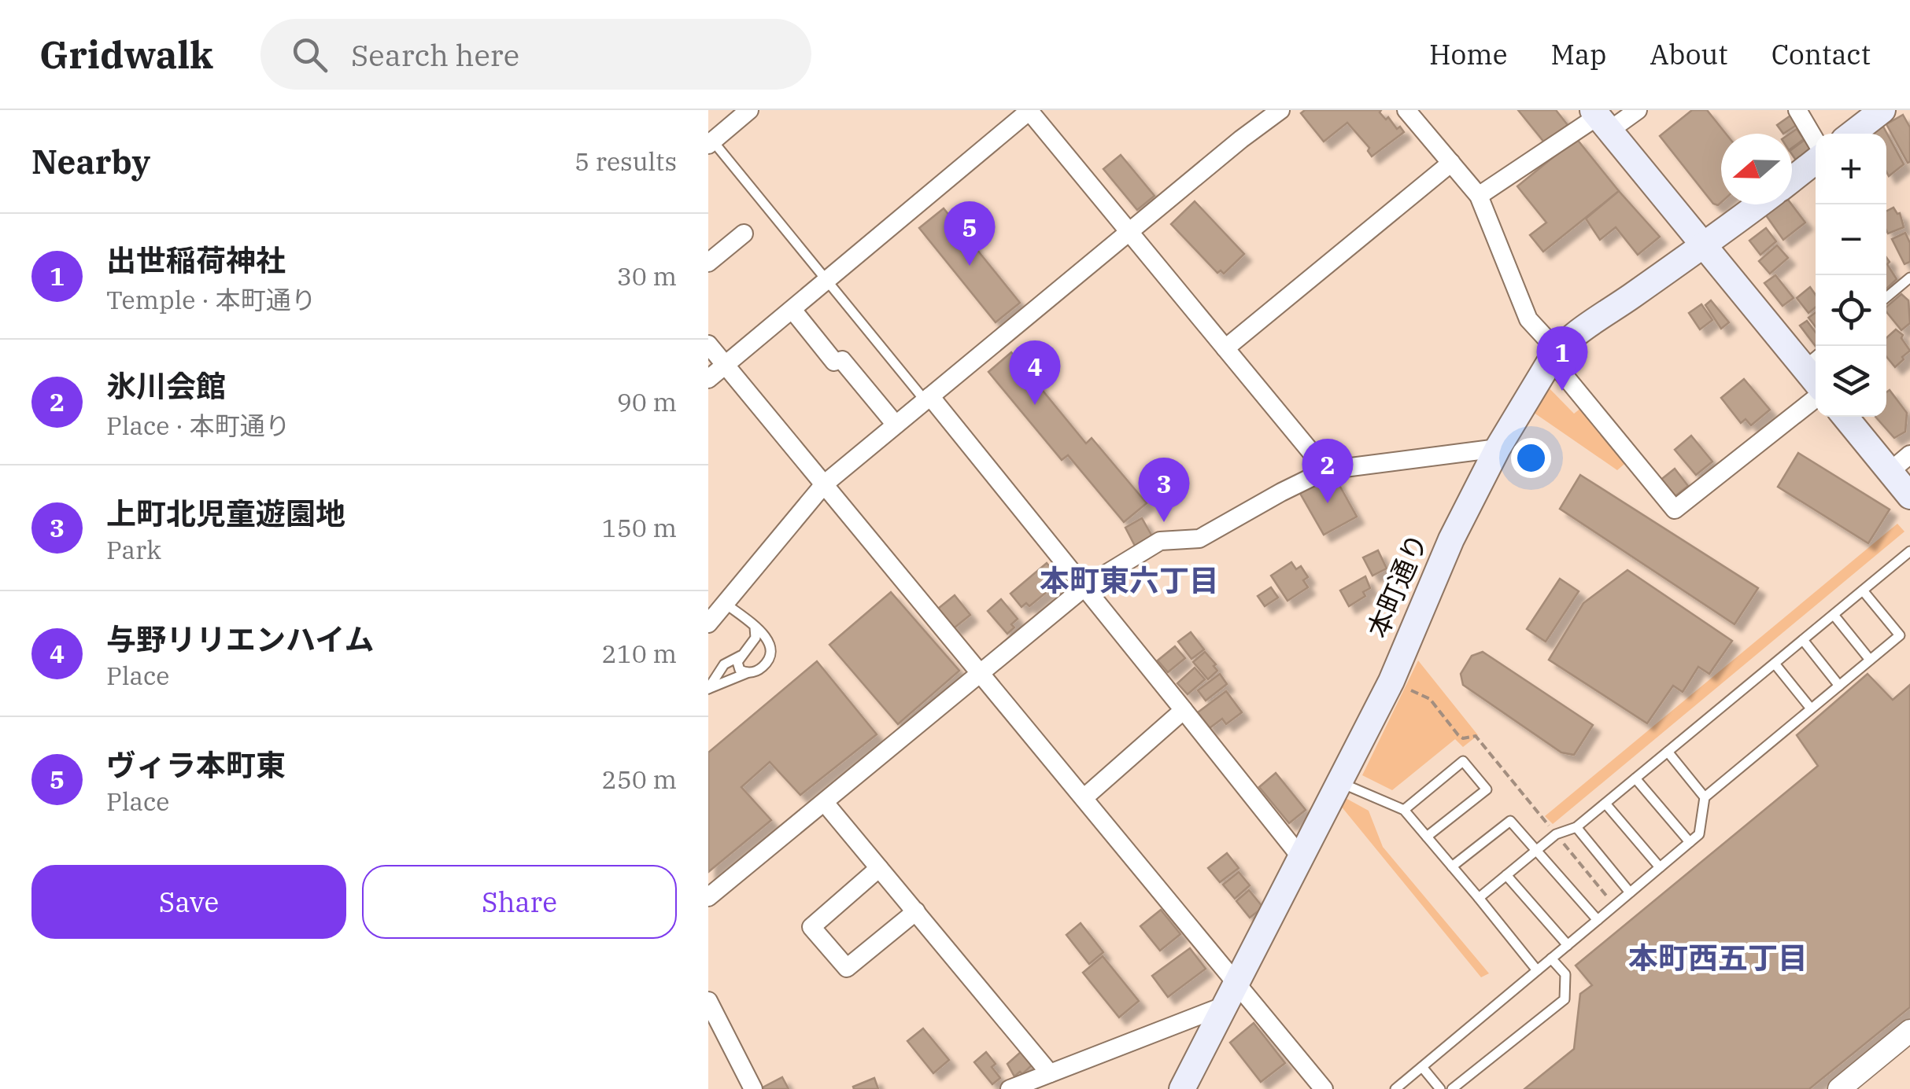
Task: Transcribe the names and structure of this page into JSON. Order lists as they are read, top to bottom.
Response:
{
  "streets": {
    "main road": ["本町通り"]
  },
  "districts": ["本町東六丁目", "本町西五丁目"],
  "north": "left",
  "page": {
    "header": "Gridwalk",
    "search": "Search here",
    "nav": [
      "Home",
      "Map",
      "About",
      "Contact"
    ],
    "heading": ["Nearby", "5 results"],
    "map_buttons": ["+", "−"],
    "pins": [
      "5",
      "1",
      "4",
      "2",
      "3"
    ],
    "list": [
      {
        "mark": "1",
        "name": "出世稲荷神社",
        "note": "Temple · 本町通り",
        "value": "30 m"
      },
      {
        "mark": "2",
        "name": "氷川会館",
        "note": "Place · 本町通り",
        "value": "90 m"
      },
      {
        "mark": "3",
        "name": "上町北児童遊園地",
        "note": "Park",
        "value": "150 m"
      },
      {
        "mark": "4",
        "name": "与野リリエンハイム",
        "note": "Place",
        "value": "210 m"
      },
      {
        "mark": "5",
        "name": "ヴィラ本町東",
        "note": "Place",
        "value": "250 m"
      }
    ],
    "buttons": ["Save", "Share"]
  }
}
